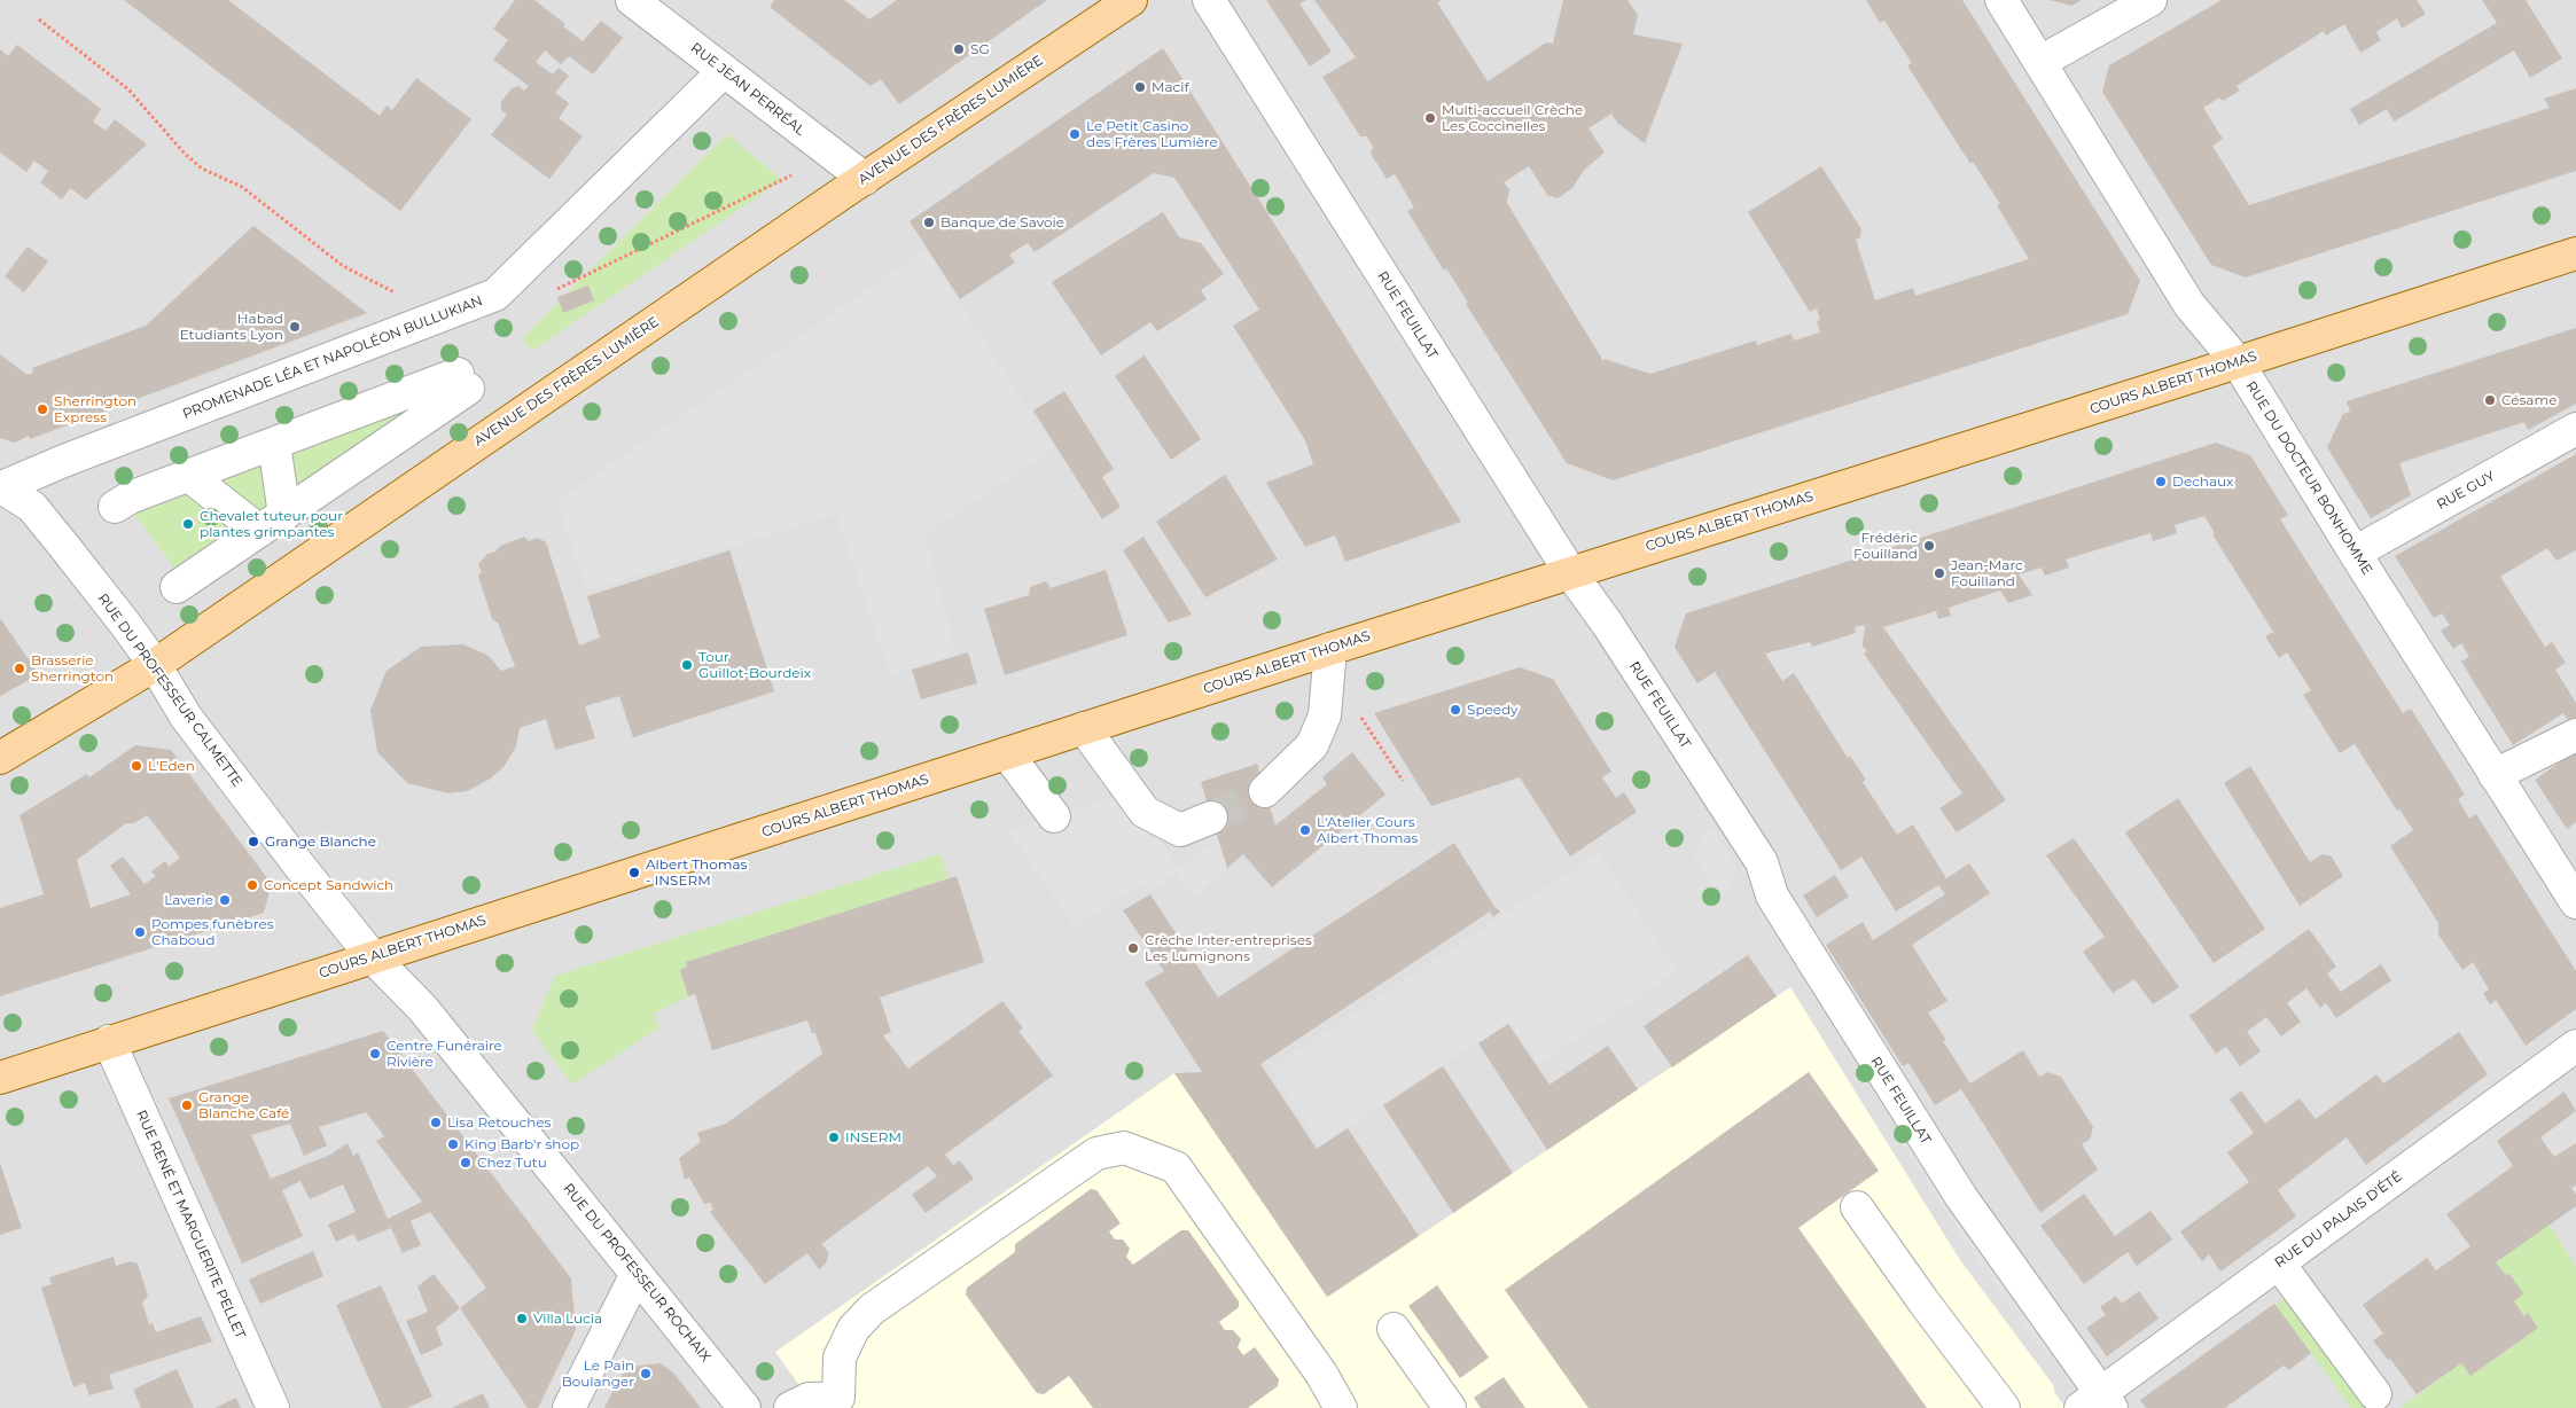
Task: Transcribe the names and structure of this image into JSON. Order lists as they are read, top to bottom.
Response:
{
  "streets": {
    "main road": ["AVENUE DES FRÈRES LUMIÈRE", "COURS ALBERT THOMAS"],
    "street": [
      "RUE JEAN PERRÉAL",
      "RUE FEUILLAT",
      "PROMENADE LÉA ET NAPOLÉON BULLUKIAN",
      "RUE DU DOCTEUR BONHOMME",
      "RUE GUY",
      "RUE DU PROFESSEUR CALMETTE",
      "RUE DU PALAIS D'ÉTÉ",
      "RUE RENÉ ET MARGUERITE PELLET",
      "RUE DU PROFESSEUR ROCHAIX"
    ]
  },
  "crossings": [
    ["RUE JEAN PERRÉAL", "AVENUE DES FRÈRES LUMIÈRE"],
    ["RUE JEAN PERRÉAL", "PROMENADE LÉA ET NAPOLÉON BULLUKIAN"],
    ["AVENUE DES FRÈRES LUMIÈRE", "RUE DU PROFESSEUR CALMETTE"],
    ["RUE FEUILLAT", "COURS ALBERT THOMAS"],
    ["RUE FEUILLAT", "RUE DU PALAIS D'ÉTÉ"],
    ["PROMENADE LÉA ET NAPOLÉON BULLUKIAN", "RUE DU PROFESSEUR CALMETTE"],
    ["COURS ALBERT THOMAS", "RUE DU DOCTEUR BONHOMME"],
    ["COURS ALBERT THOMAS", "RUE DU PROFESSEUR CALMETTE"],
    ["COURS ALBERT THOMAS", "RUE RENÉ ET MARGUERITE PELLET"],
    ["COURS ALBERT THOMAS", "RUE DU PROFESSEUR ROCHAIX"],
    ["RUE DU DOCTEUR BONHOMME", "RUE GUY"],
    ["RUE DU PROFESSEUR CALMETTE", "RUE DU PROFESSEUR ROCHAIX"]
  ],
  "places": [
    "SG",
    "Macif",
    "Multi-accueil Crèche Les Coccinelles",
    "Le Petit Casino des Frères Lumière",
    "Banque de Savoie",
    "Habad Etudiants Lyon",
    "Césame",
    "Sherrington Express",
    "Dechaux",
    "Chevalet tuteur pour plantes grimpantes",
    "Frédéric Fouilland",
    "Jean-Marc Fouilland",
    "Tour Guillot-Bourdeix",
    "Brasserie Sherrington",
    "Speedy",
    "L'Eden",
    "L'Atelier Cours Albert Thomas",
    "Grange Blanche",
    "Albert Thomas - INSERM",
    "Concept Sandwich",
    "Laverie",
    "Pompes funèbres Chaboud",
    "Crèche Inter-entreprises Les Lumignons",
    "Centre Funéraire Rivière",
    "Grange Blanche Café",
    "Lisa Retouches",
    "INSERM",
    "King Barb'r shop",
    "Chez Tutu",
    "Villa Lucia",
    "Le Pain Boulanger"
  ]
}
